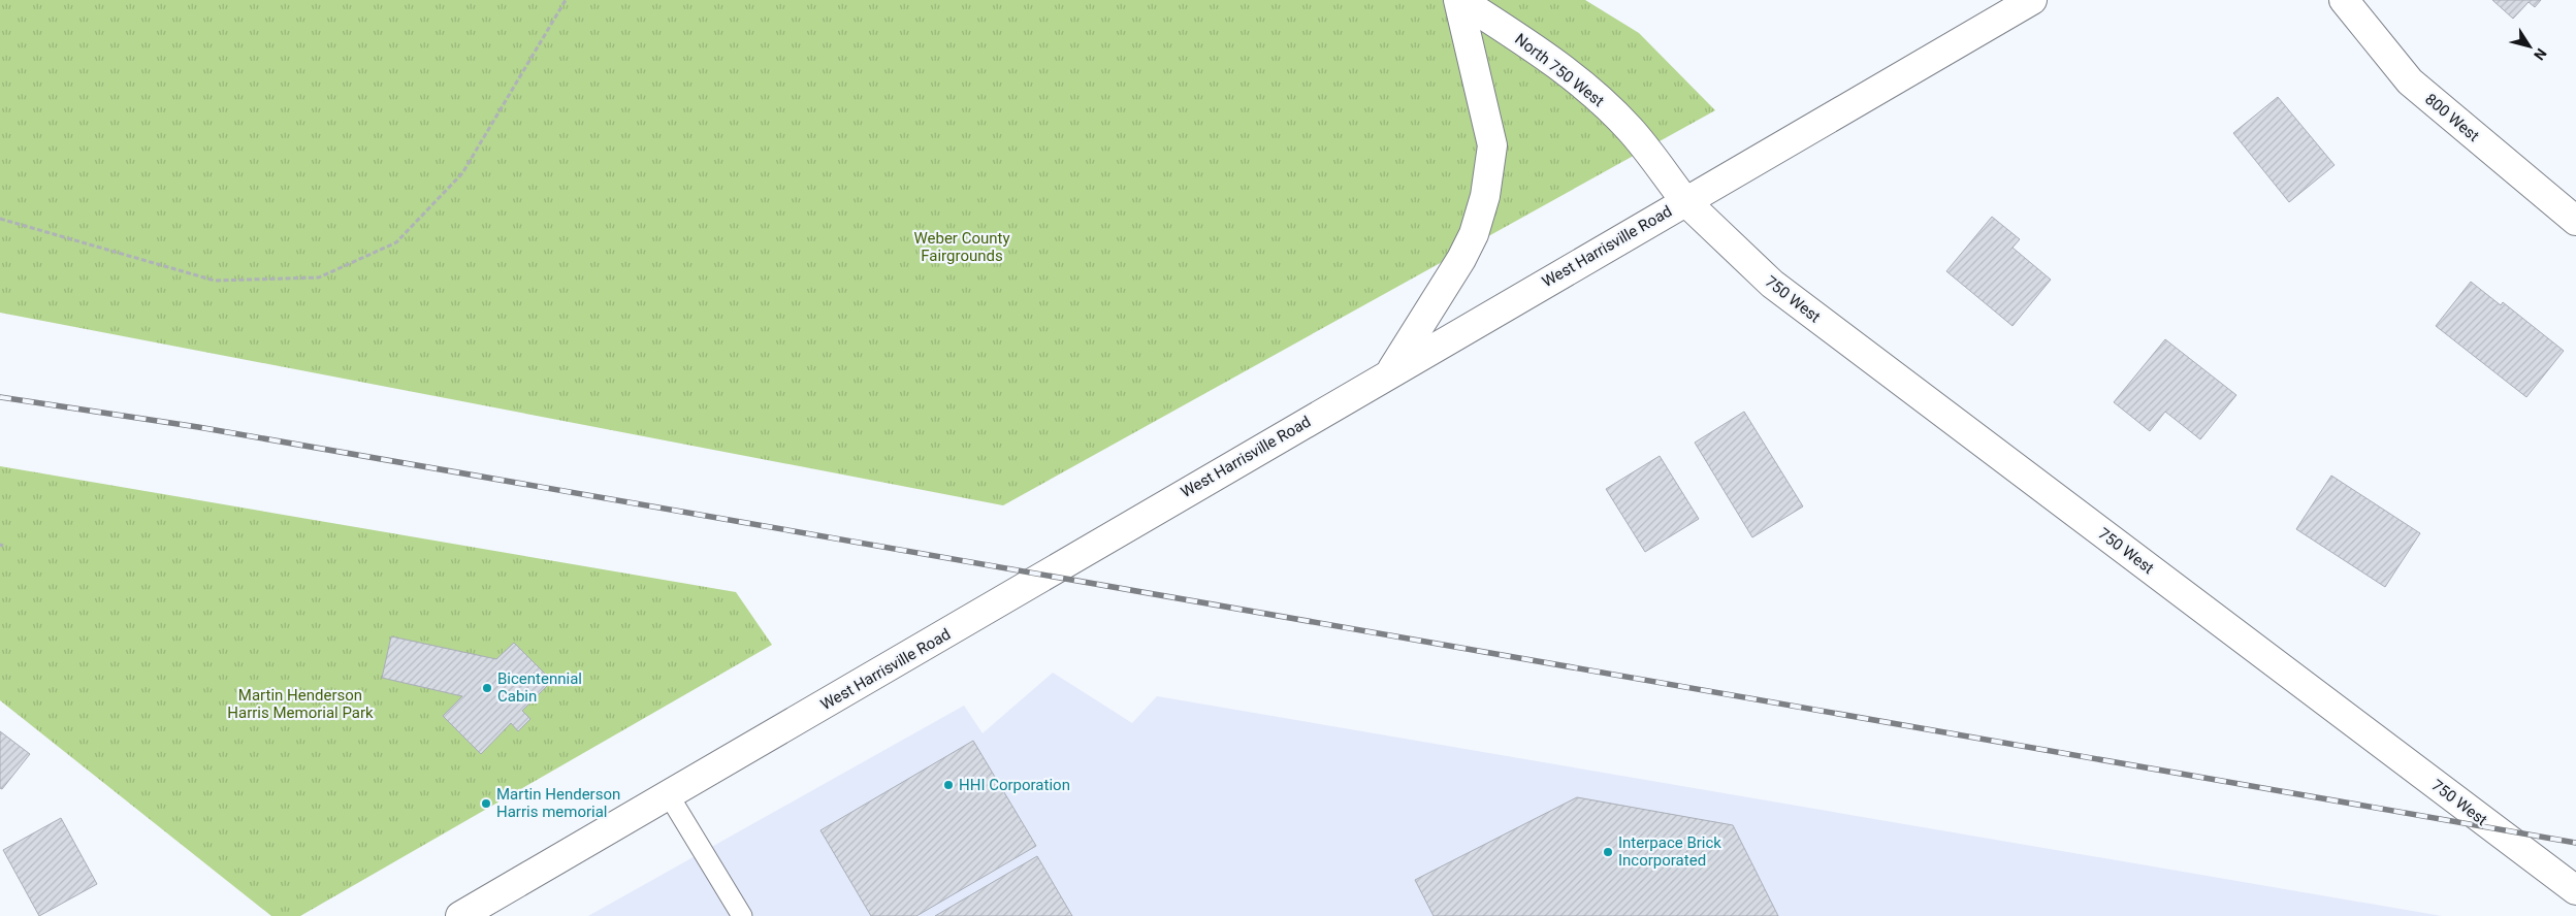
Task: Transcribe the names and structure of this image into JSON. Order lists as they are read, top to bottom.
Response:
{
  "streets": {
    "main road": [
      "North 750 West",
      "800 West",
      "West Harrisville Road",
      "750 West"
    ]
  },
  "crossings": [
    ["North 750 West", "West Harrisville Road"],
    ["North 750 West", "750 West"],
    ["West Harrisville Road", "750 West"]
  ],
  "parks": ["Weber County Fairgrounds", "Martin Henderson Harris Memorial Park"],
  "places": [
    "Bicentennial Cabin",
    "HHI Corporation",
    "Martin Henderson Harris memorial",
    "Interpace Brick Incorporated"
  ],
  "north": "bottom right"
}
